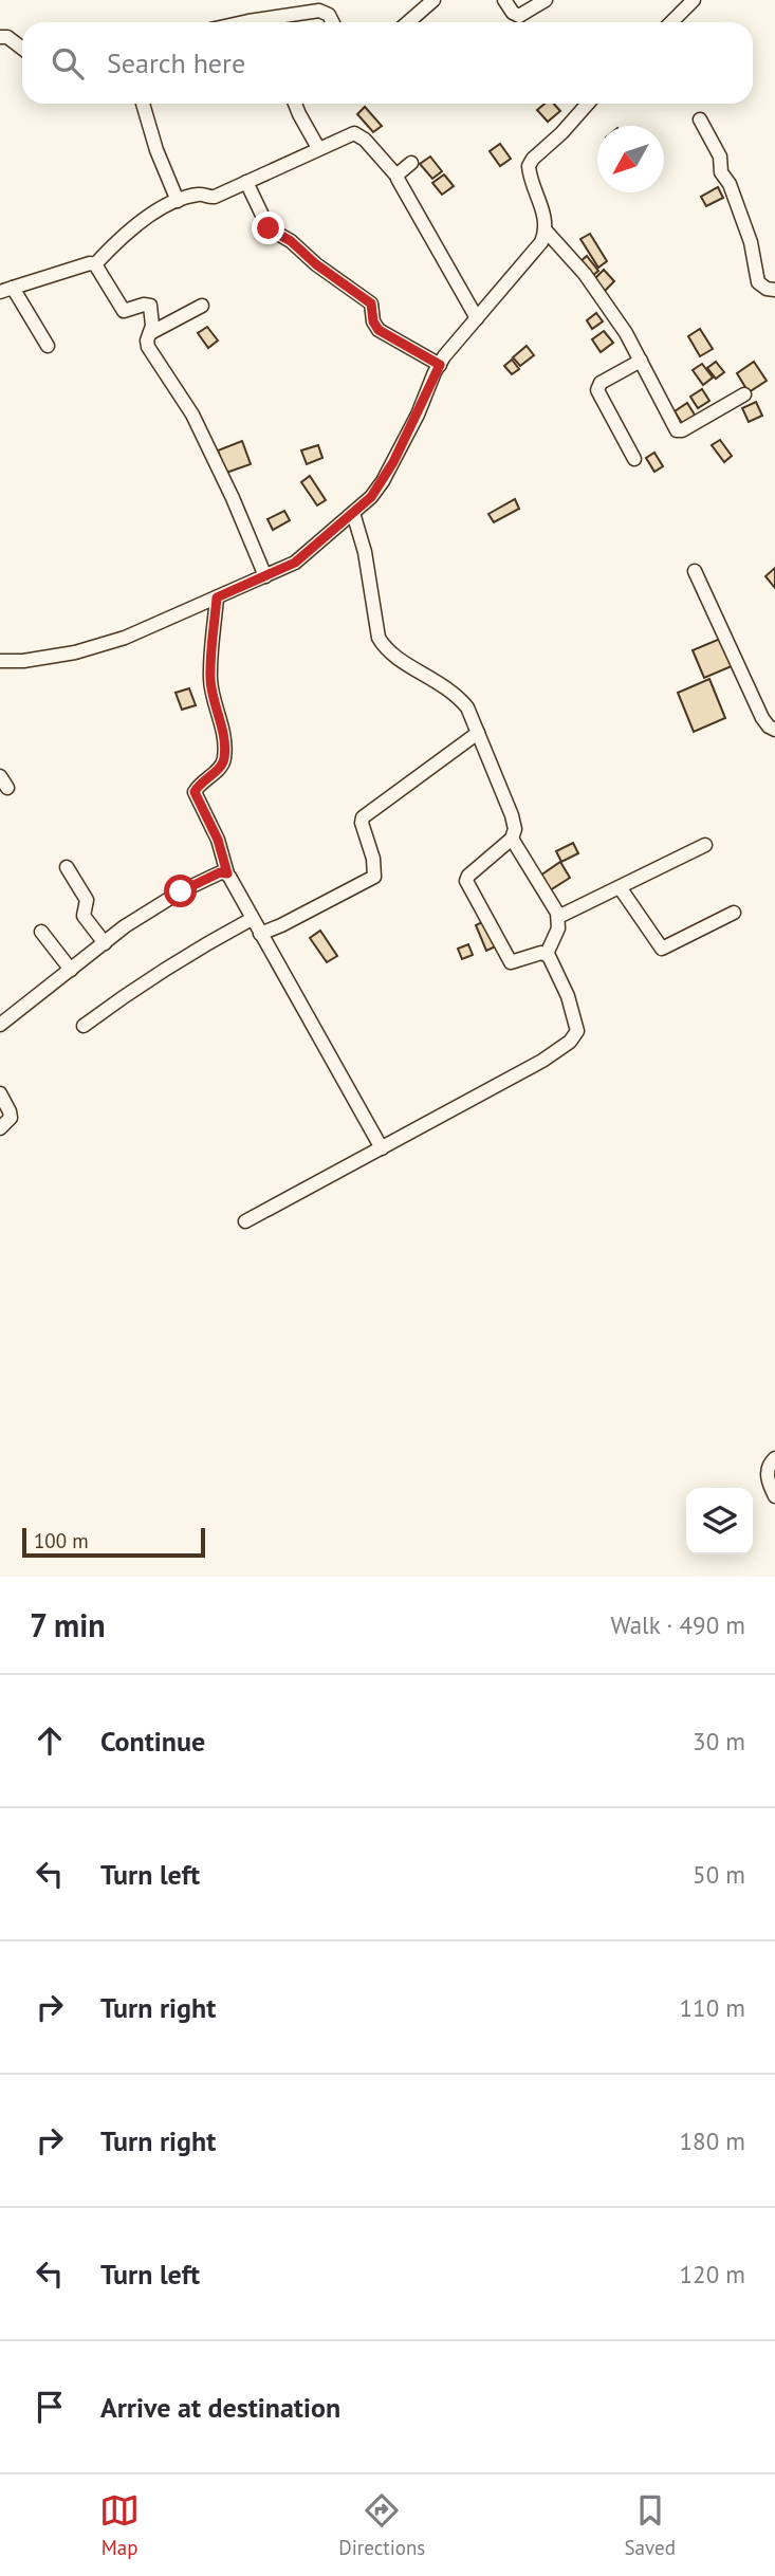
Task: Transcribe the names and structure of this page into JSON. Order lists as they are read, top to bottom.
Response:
{
  "scale_bar": "100 m",
  "north": "bottom left",
  "page": {
    "search": "Search here",
    "scale": "100 m",
    "heading": ["7 min", "Walk · 490 m"],
    "list": [
      ["Continue", "30 m"],
      ["Turn left", "50 m"],
      ["Turn right", "110 m"],
      ["Turn right", "180 m"],
      ["Turn left", "120 m"],
      "Arrive at destination"
    ],
    "nav": ["Map", "Directions", "Saved"]
  }
}
